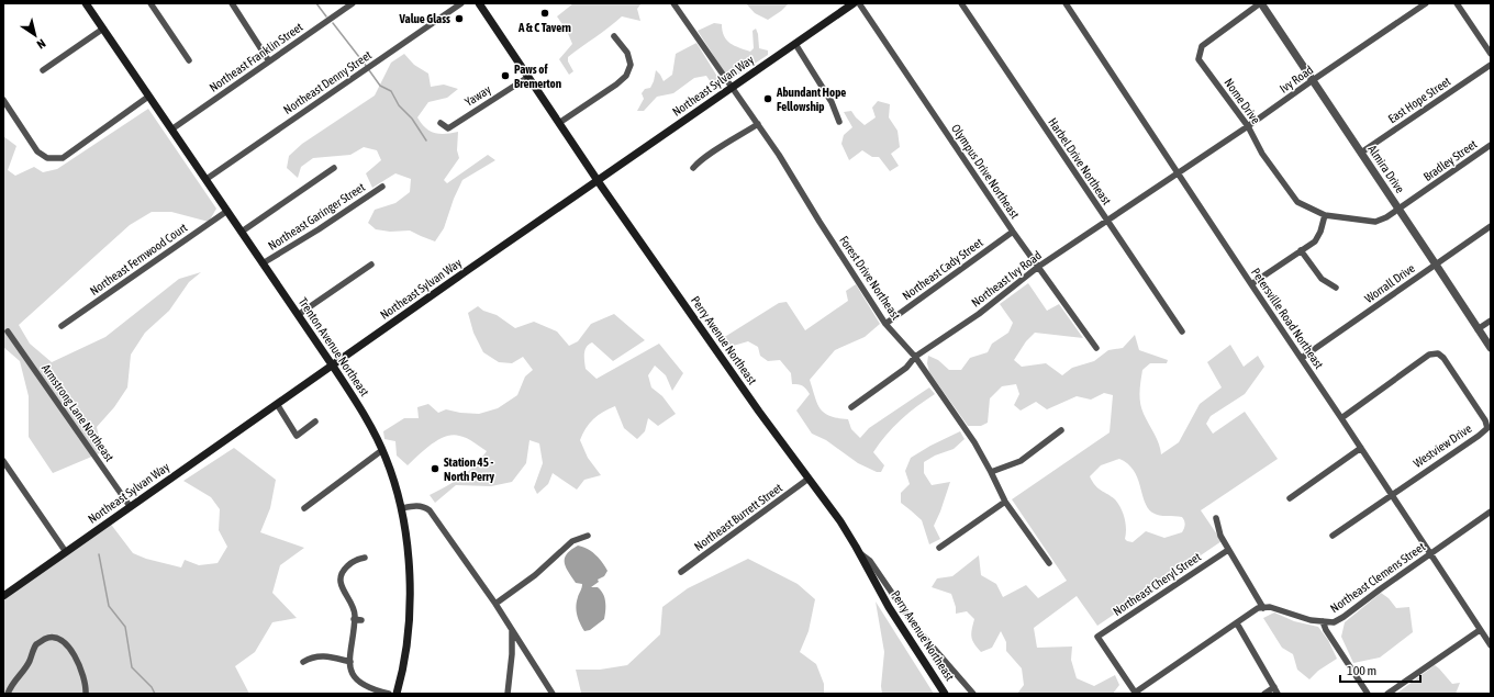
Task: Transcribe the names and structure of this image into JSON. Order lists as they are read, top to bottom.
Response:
{
  "streets": {
    "main road": ["Northeast Sylvan Way", "Perry Avenue Northeast", "Trenton Avenue Northeast"],
    "street": [
      "Northeast Franklin Street",
      "Ivy Road",
      "Northeast Denny Street",
      "Yaway",
      "East Hope Street",
      "Nome Drive",
      "Bradley Street",
      "Harbel Drive Northeast",
      "Almira Drive",
      "Olympus Drive Northeast",
      "Northeast Garinger Street",
      "Northeast Fernwood Court",
      "Northeast Cady Street",
      "Forest Drive Northeast",
      "Northeast Ivy Road",
      "Worrall Drive",
      "Petersville Road Northeast",
      "Armstrong Lane Northeast",
      "Westview Drive",
      "Northeast Burrett Street",
      "Northeast Clemens Street",
      "Northeast Cheryl Street"
    ]
  },
  "crossings": [
    ["Northeast Franklin Street", "Trenton Avenue Northeast"],
    ["Ivy Road", "Nome Drive"],
    ["Ivy Road", "Almira Drive"],
    ["Ivy Road", "Northeast Ivy Road"],
    ["Ivy Road", "Petersville Road Northeast"],
    ["Northeast Denny Street", "Trenton Avenue Northeast"],
    ["Northeast Sylvan Way", "Forest Drive Northeast"],
    ["Northeast Sylvan Way", "Perry Avenue Northeast"],
    ["Northeast Sylvan Way", "Trenton Avenue Northeast"],
    ["Northeast Sylvan Way", "Armstrong Lane Northeast"],
    ["Yaway", "Perry Avenue Northeast"],
    ["East Hope Street", "Almira Drive"],
    ["Nome Drive", "Bradley Street"],
    ["Nome Drive", "Almira Drive"],
    ["Bradley Street", "Almira Drive"],
    ["Harbel Drive Northeast", "Northeast Ivy Road"],
    ["Almira Drive", "Worrall Drive"],
    ["Olympus Drive Northeast", "Northeast Cady Street"],
    ["Olympus Drive Northeast", "Northeast Ivy Road"],
    ["Northeast Garinger Street", "Trenton Avenue Northeast"],
    ["Northeast Fernwood Court", "Trenton Avenue Northeast"],
    ["Northeast Cady Street", "Forest Drive Northeast"],
    ["Forest Drive Northeast", "Northeast Ivy Road"],
    ["Northeast Ivy Road", "Petersville Road Northeast"],
    ["Worrall Drive", "Petersville Road Northeast"],
    ["Petersville Road Northeast", "Westview Drive"],
    ["Petersville Road Northeast", "Northeast Clemens Street"],
    ["Perry Avenue Northeast", "Northeast Burrett Street"]
  ],
  "places": [
    "A & C Tavern",
    "Value Glass",
    "Paws of Bremerton",
    "Abundant Hope Fellowship",
    "Station 45 - North Perry"
  ],
  "scale_bar": "100 m",
  "north": "bottom right"
}
